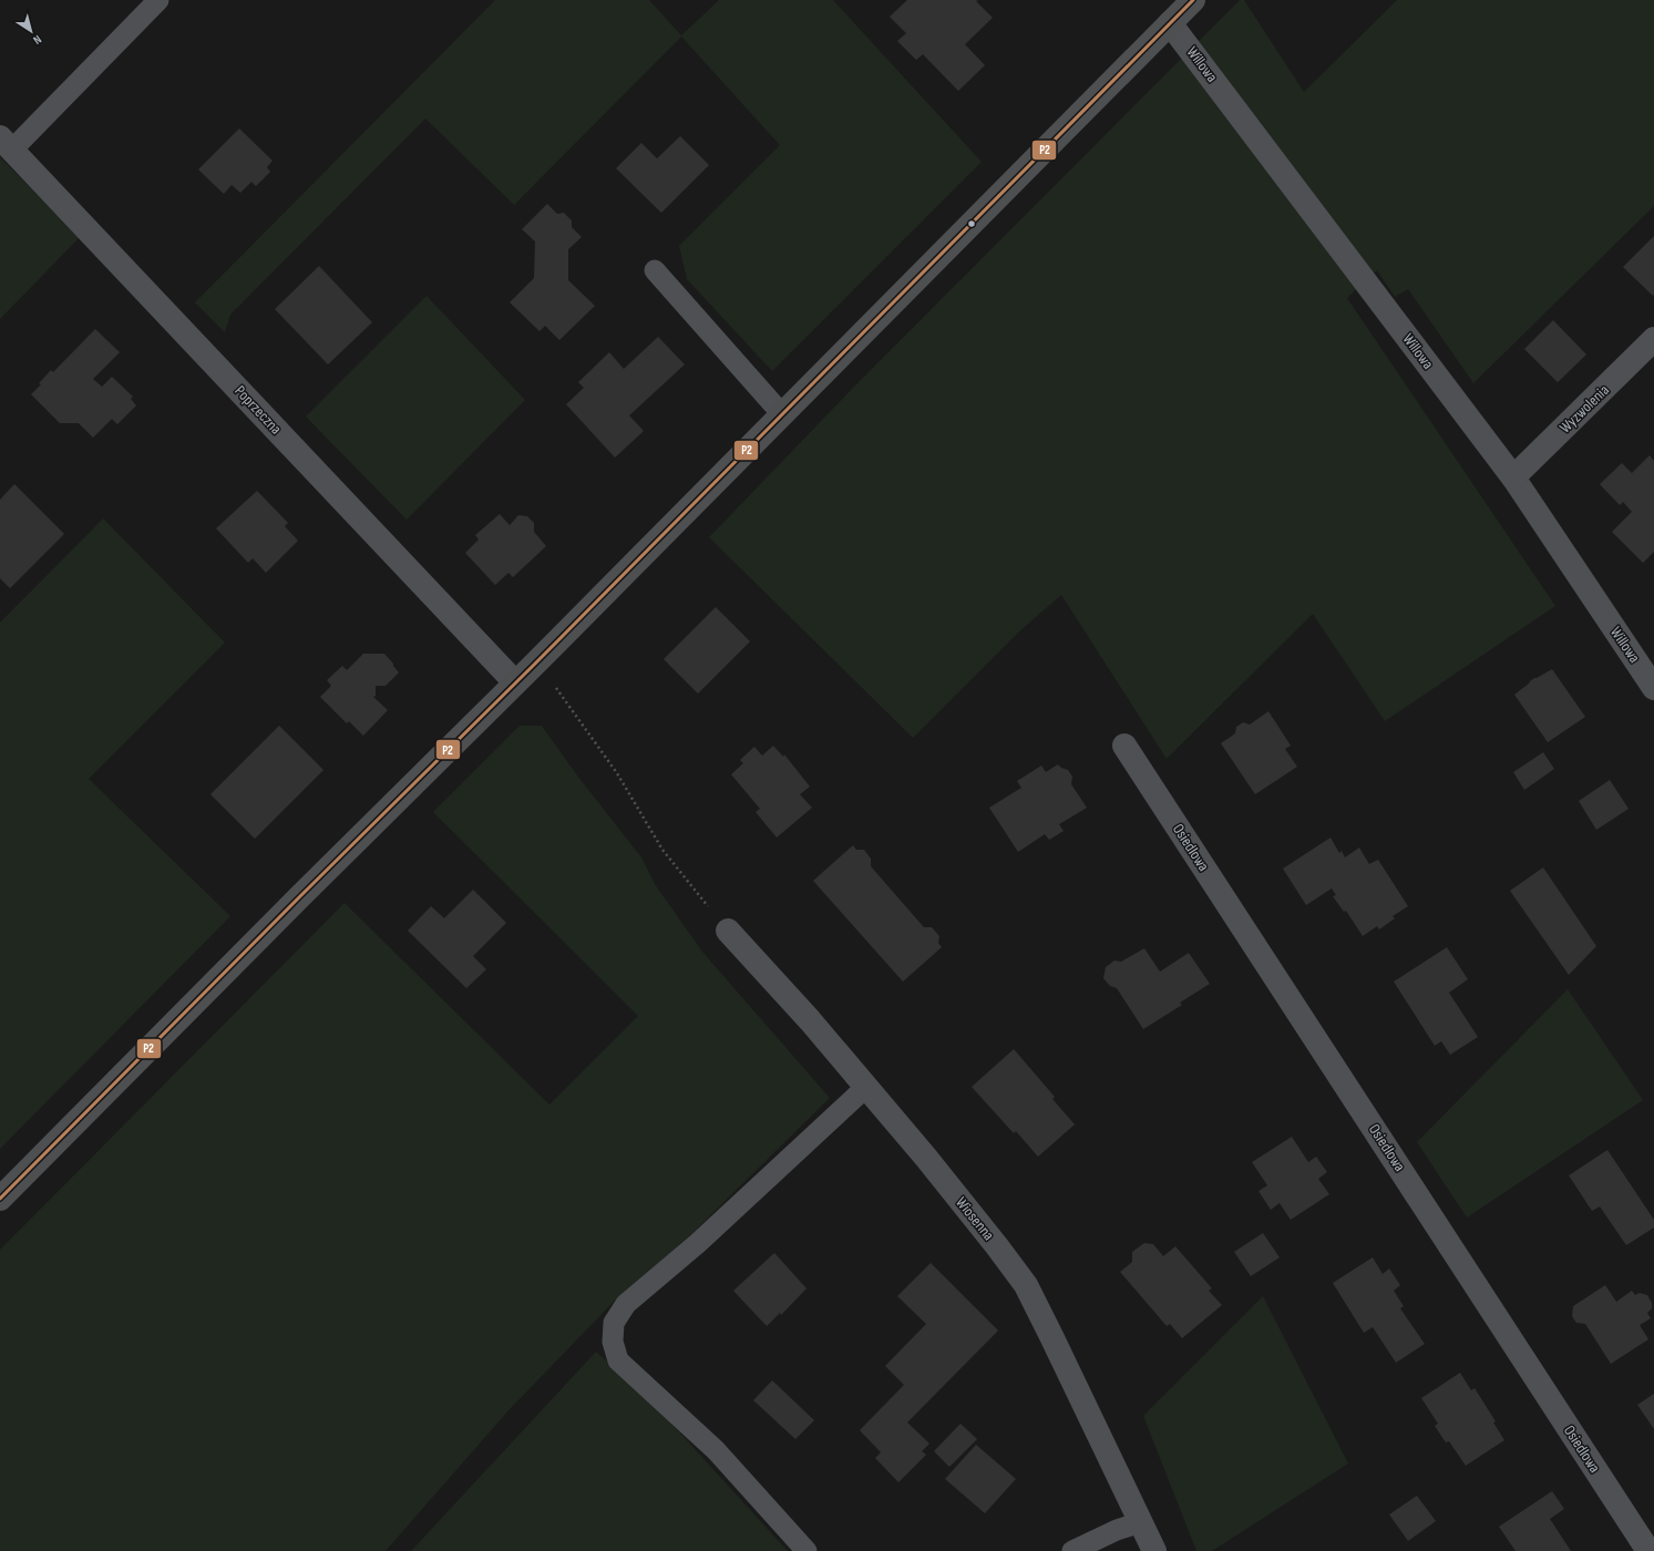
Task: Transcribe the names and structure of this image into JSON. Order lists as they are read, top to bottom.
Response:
{
  "streets": {
    "street": [
      "Willowa",
      "Wyzwolenia",
      "Poprzeczna",
      "Osiedlowa",
      "Wiosenna"
    ]
  },
  "crossings": [
    ["Willowa", "Wyzwolenia"]
  ],
  "lines": ["transit line P2"],
  "north": "bottom right"
}
